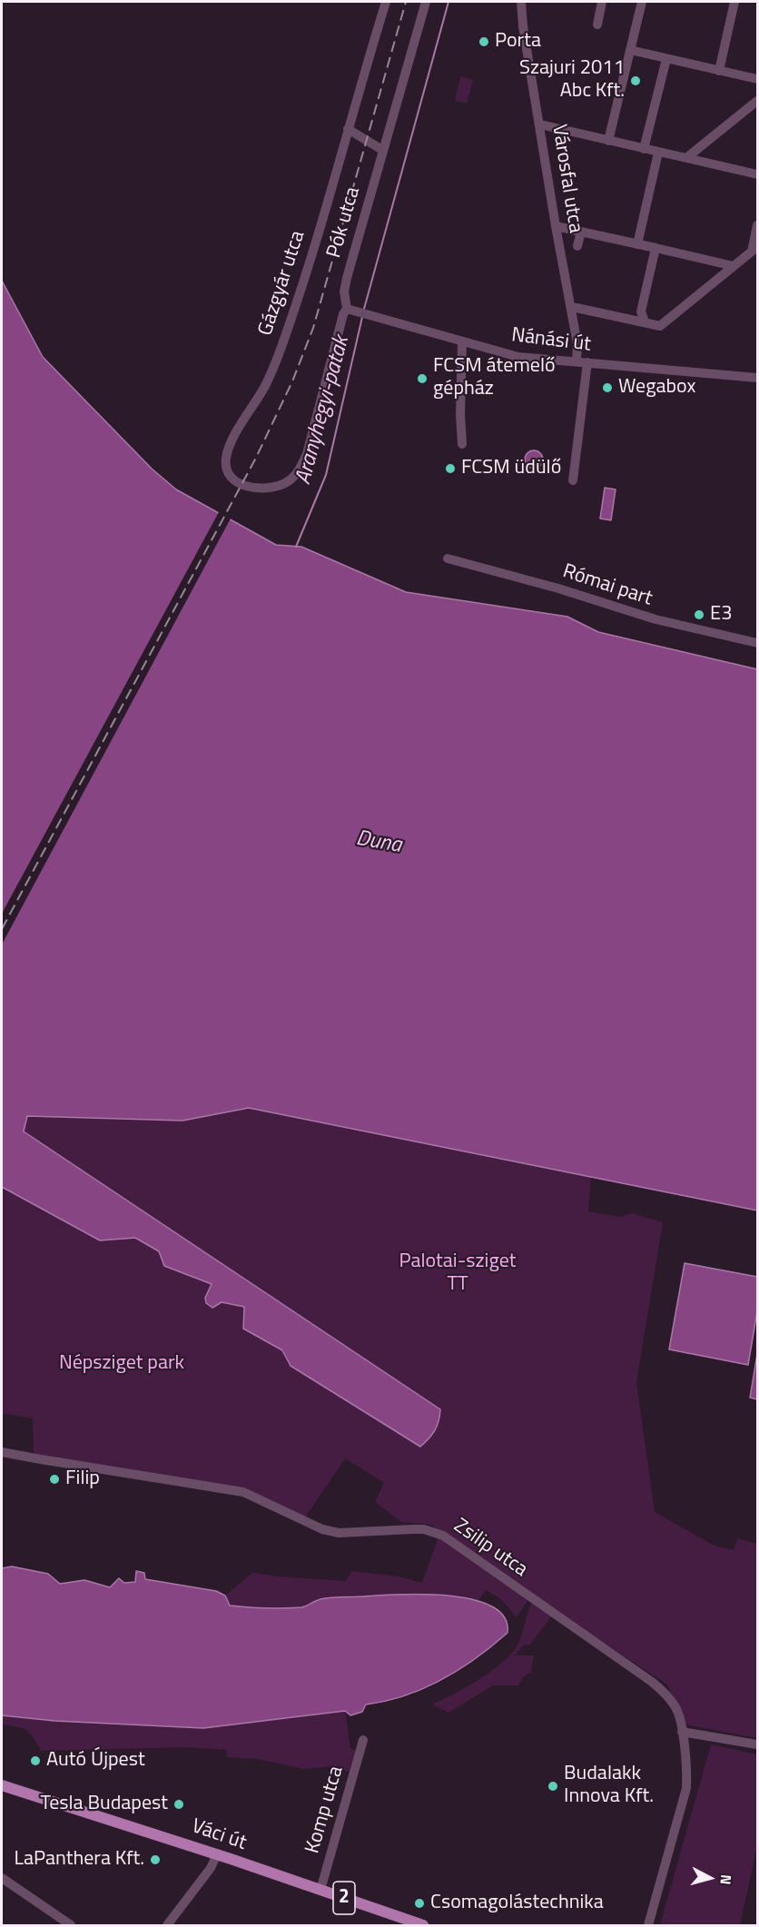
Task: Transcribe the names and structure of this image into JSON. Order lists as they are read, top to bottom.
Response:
{
  "streets": {
    "main road": ["Váci út", "2"],
    "street": [
      "Városfal utca",
      "Pók utca",
      "Gázgyár utca",
      "Nánási út",
      "Római part",
      "Zsilip utca",
      "Komp utca"
    ]
  },
  "crossings": [
    ["Városfal utca", "Nánási út"],
    ["Pók utca", "Gázgyár utca"],
    ["Pók utca", "Nánási út"],
    ["Komp utca", "Váci út"]
  ],
  "water": ["Aranyhegyi-patak", "Duna"],
  "parks": ["Palotai-sziget TT", "Népsziget park"],
  "places": [
    "Porta",
    "Szajuri 2011 Abc Kft.",
    "FCSM átemelő gépház",
    "Wegabox",
    "FCSM üdülő",
    "E3",
    "Filip",
    "Autó Újpest",
    "Budalakk Innova Kft.",
    "Tesla Budapest",
    "LaPanthera Kft.",
    "Csomagolástechnika"
  ],
  "north": "right"
}
